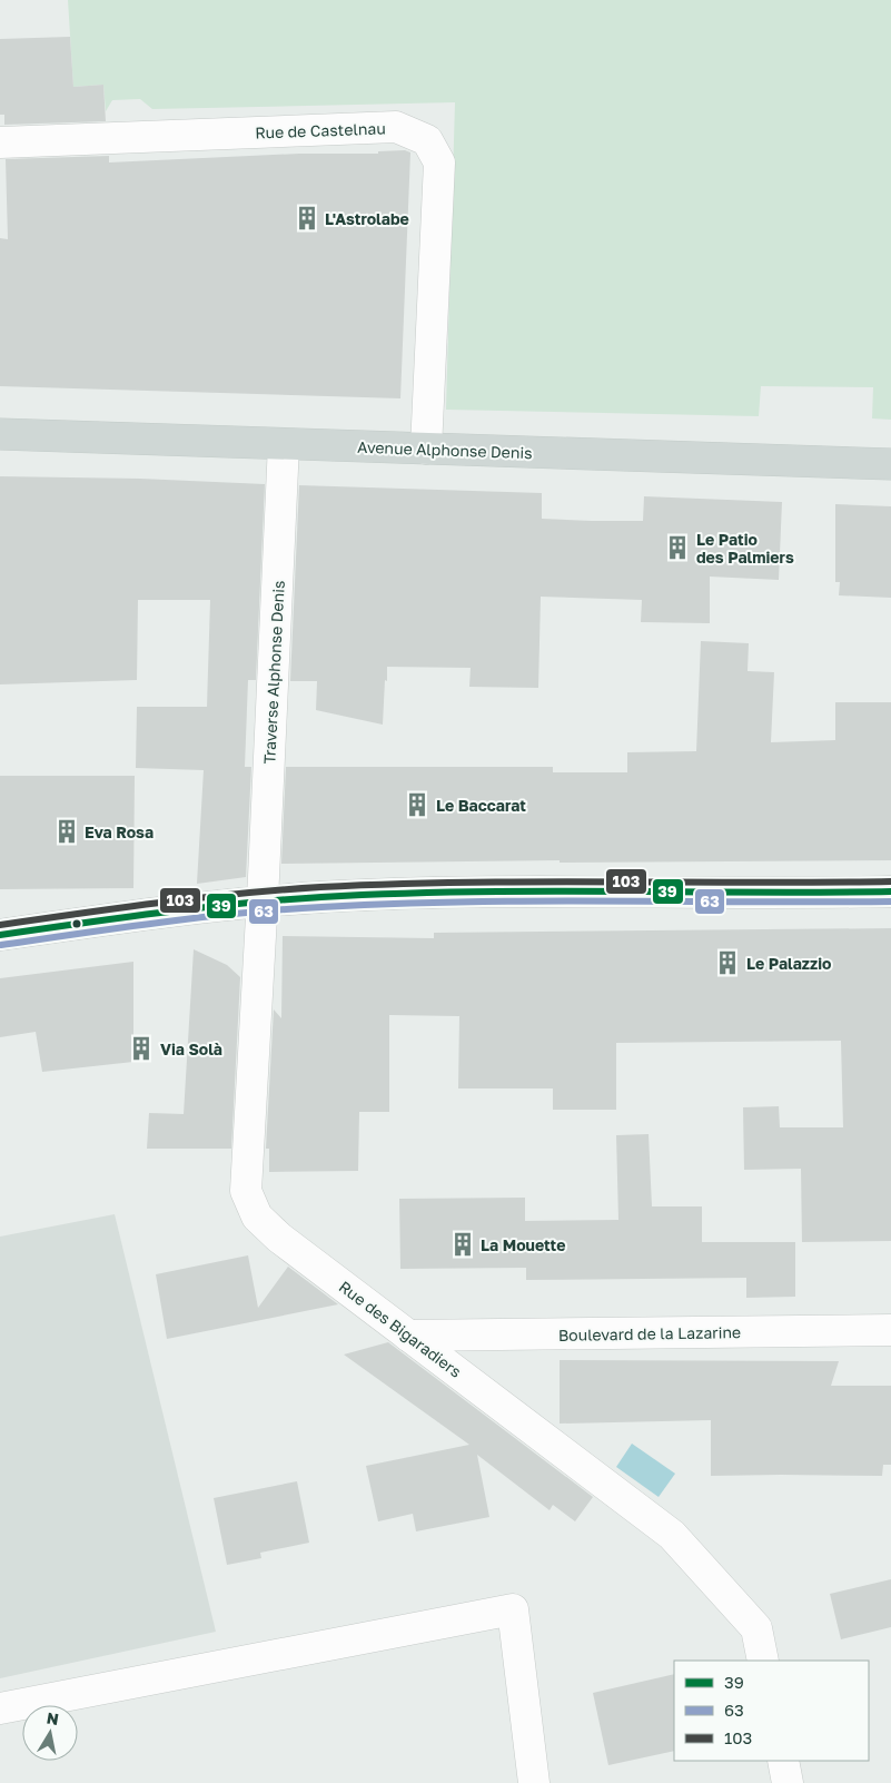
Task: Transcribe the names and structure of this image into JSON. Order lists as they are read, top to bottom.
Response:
{
  "streets": {
    "main road": ["Avenue Alphonse Denis"],
    "street": [
      "Rue de Castelnau",
      "Traverse Alphonse Denis",
      "Rue des Bigaradiers",
      "Boulevard de la Lazarine"
    ]
  },
  "crossings": [
    ["Rue de Castelnau", "Avenue Alphonse Denis"],
    ["Avenue Alphonse Denis", "Traverse Alphonse Denis"],
    ["Traverse Alphonse Denis", "Rue des Bigaradiers"],
    ["Rue des Bigaradiers", "Boulevard de la Lazarine"]
  ],
  "places": {
    "building": [
      "L'Astrolabe",
      "Le Patio des Palmiers",
      "Le Baccarat",
      "Eva Rosa",
      "Le Palazzio",
      "Via Solà",
      "La Mouette"
    ]
  },
  "lines": ["transit line 103", "transit line 39", "transit line 63"],
  "legend": ["39", "63", "103"],
  "north": "top"
}
